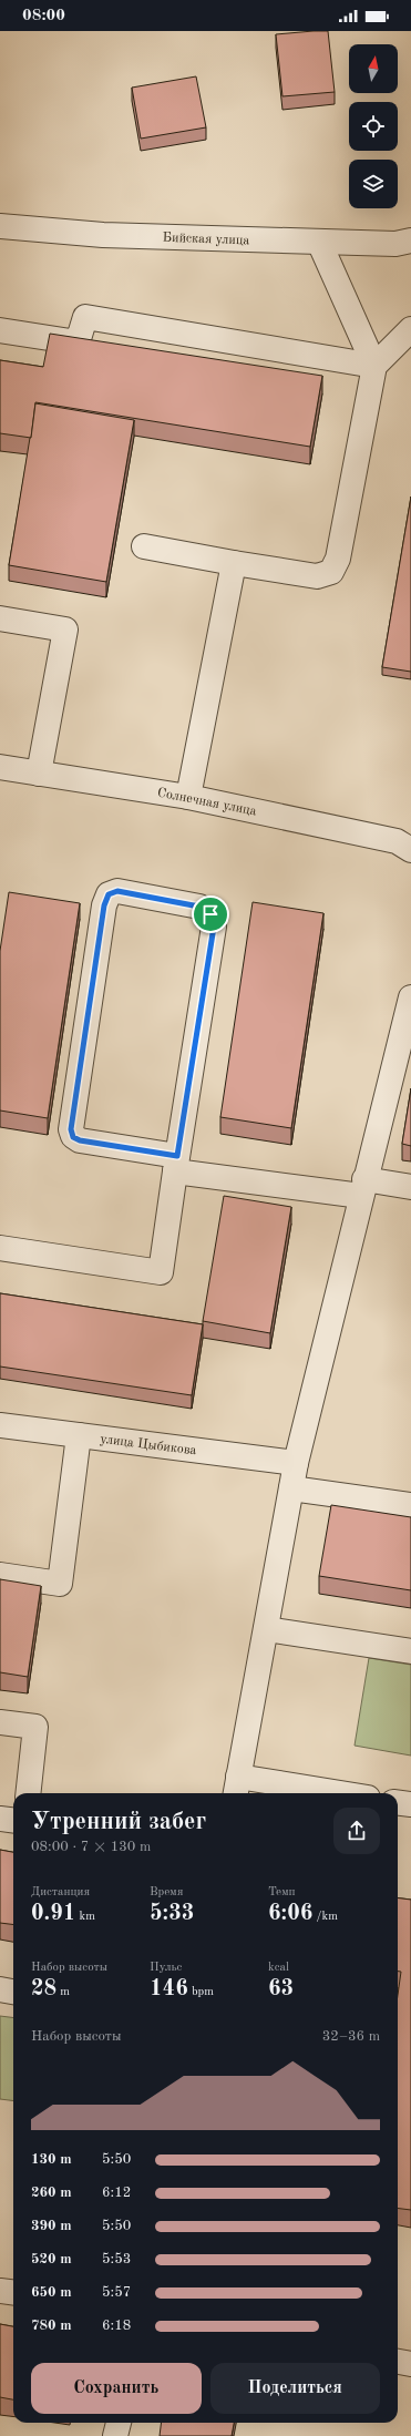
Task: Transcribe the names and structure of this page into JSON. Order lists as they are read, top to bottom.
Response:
{
  "streets": {
    "street": ["Бийская улица", "Солнечная улица", "улица Цыбикова"]
  },
  "north": "top",
  "page": {
    "status": "08:00",
    "heading": ["Утренний забег", "08:00 · 7 × 130 m"],
    "stats": [
      ["Дистанция", "0.91 km"],
      ["Время", "5:33"],
      ["Темп", "6:06 /km"],
      ["Набор высоты", "28 m"],
      ["Пульс", "146 bpm"],
      ["kcal", "63"]
    ],
    "chart": ["Набор высоты", "32–36 m"],
    "list": [
      {
        "name": "130 m",
        "note": "5:50"
      },
      {
        "name": "260 m",
        "note": "6:12"
      },
      {
        "name": "390 m",
        "note": "5:50"
      },
      {
        "name": "520 m",
        "note": "5:53"
      },
      {
        "name": "650 m",
        "note": "5:57"
      },
      {
        "name": "780 m",
        "note": "6:18"
      }
    ],
    "buttons": ["Сохранить", "Поделиться"]
  }
}
